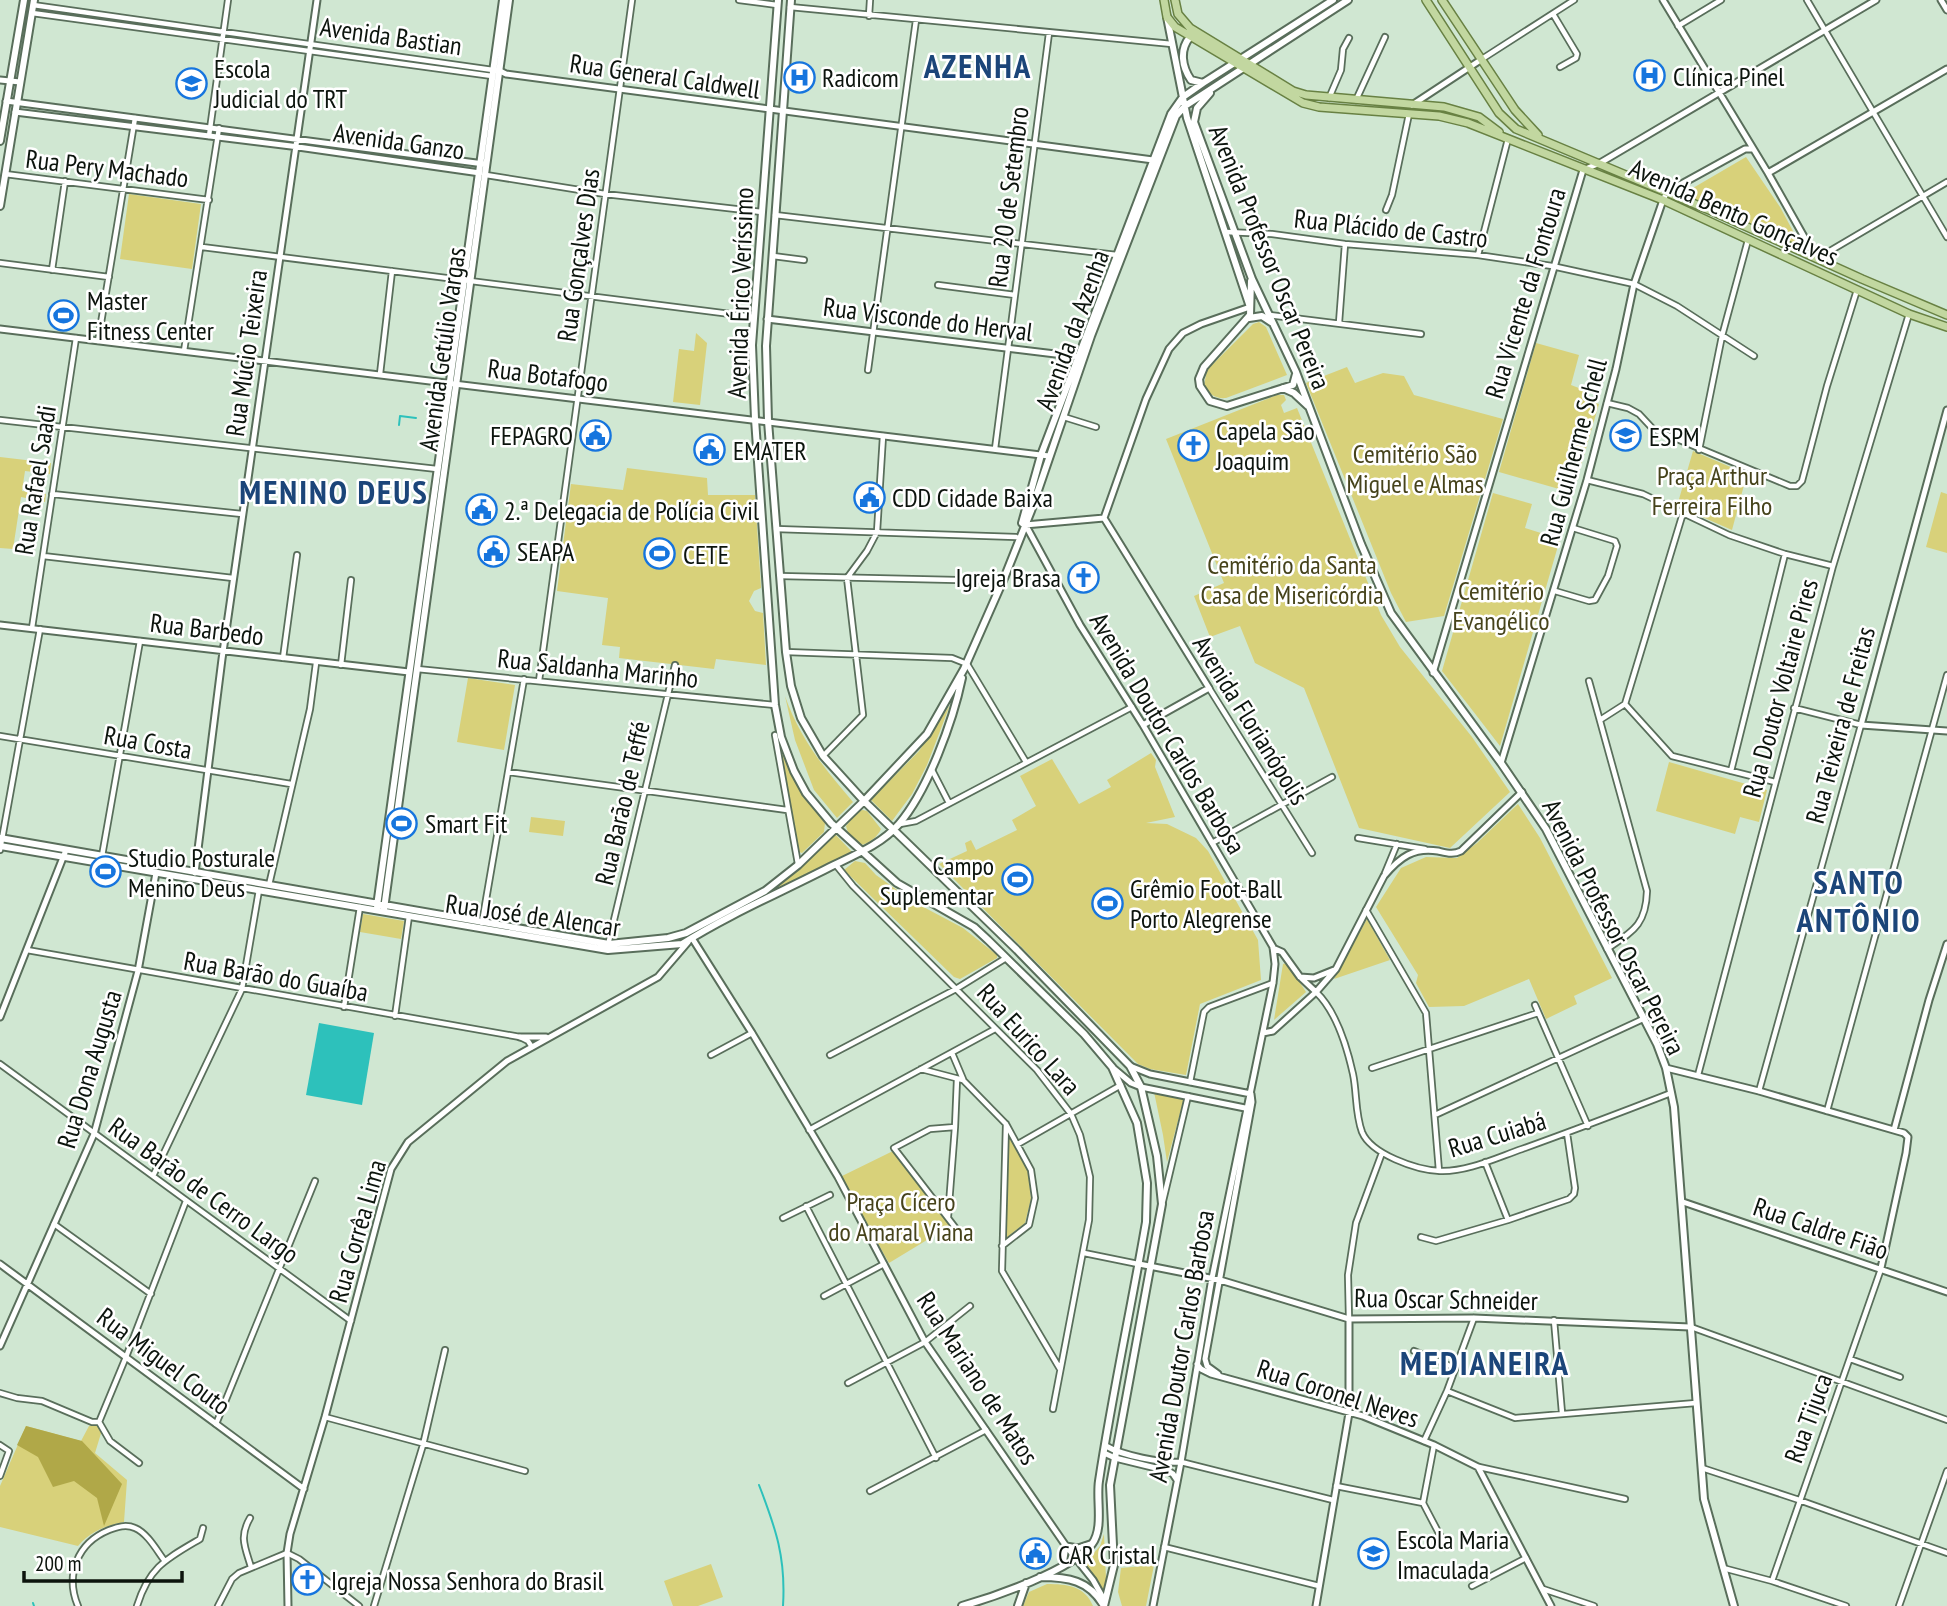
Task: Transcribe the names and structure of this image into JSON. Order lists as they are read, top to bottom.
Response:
{
  "streets": {
    "main road": [
      "Avenida Bento Gonçalves",
      "Avenida Professor Oscar Pereira",
      "Avenida Érico Veríssimo",
      "Avenida da Azenha",
      "Avenida Getúlio Vargas",
      "Rua José de Alencar"
    ],
    "street": [
      "Avenida Bastian",
      "Rua General Caldwell",
      "Avenida Ganzo",
      "Rua Pery Machado",
      "Rua 20 de Setembro",
      "Rua Plácido de Castro",
      "Rua Gonçalves Dias",
      "Rua Vicente da Fontoura",
      "Rua Visconde do Herval",
      "Rua Múcio Teixeira",
      "Rua Botafogo",
      "Rua Guilherme Schell",
      "Rua Rafael Saadi",
      "Rua Barbedo",
      "Rua Saldanha Marinho",
      "Rua Doutor Voltaire Pires",
      "Avenida Florianópolis",
      "Rua Teixeira de Freitas",
      "Avenida Doutor Carlos Barbosa",
      "Rua Costa",
      "Rua Barão de Teffé",
      "Rua Barão do Guaíba",
      "Rua Eurico Lara",
      "Rua Dona Augusta",
      "Rua Cuiabá",
      "Rua Barão de Cerro Largo",
      "Rua Caldre Fião",
      "Rua Corrêa Lima",
      "Rua Oscar Schneider",
      "Rua Miguel Couto",
      "Rua Mariano de Matos",
      "Rua Coronel Neves",
      "Rua Tijuca"
    ]
  },
  "crossings": [
    ["Avenida Bastian", "Rua General Caldwell"],
    ["Avenida Bastian", "Avenida Getúlio Vargas"],
    ["Avenida Bastian", "Rua Múcio Teixeira"],
    ["Rua General Caldwell", "Rua 20 de Setembro"],
    ["Rua General Caldwell", "Rua Gonçalves Dias"],
    ["Rua General Caldwell", "Avenida Érico Veríssimo"],
    ["Rua General Caldwell", "Avenida da Azenha"],
    ["Rua General Caldwell", "Avenida Getúlio Vargas"],
    ["Avenida Ganzo", "Avenida Getúlio Vargas"],
    ["Avenida Ganzo", "Rua Múcio Teixeira"],
    ["Rua 20 de Setembro", "Rua Visconde do Herval"],
    ["Rua 20 de Setembro", "Rua Botafogo"],
    ["Avenida Bento Gonçalves", "Rua Vicente da Fontoura"],
    ["Avenida Bento Gonçalves", "Rua Guilherme Schell"],
    ["Avenida Bento Gonçalves", "Rua Doutor Voltaire Pires"],
    ["Rua Plácido de Castro", "Avenida Professor Oscar Pereira"],
    ["Rua Plácido de Castro", "Rua Vicente da Fontoura"],
    ["Rua Plácido de Castro", "Rua Guilherme Schell"],
    ["Rua Gonçalves Dias", "Rua Botafogo"],
    ["Rua Gonçalves Dias", "Rua Saldanha Marinho"],
    ["Avenida Professor Oscar Pereira", "Rua Vicente da Fontoura"],
    ["Avenida Professor Oscar Pereira", "Avenida da Azenha"],
    ["Avenida Professor Oscar Pereira", "Rua Guilherme Schell"],
    ["Avenida Professor Oscar Pereira", "Rua Cuiabá"],
    ["Avenida Professor Oscar Pereira", "Rua Caldre Fião"],
    ["Avenida Professor Oscar Pereira", "Rua Oscar Schneider"],
    ["Avenida Érico Veríssimo", "Rua Visconde do Herval"],
    ["Avenida Érico Veríssimo", "Avenida da Azenha"],
    ["Avenida Érico Veríssimo", "Rua Botafogo"],
    ["Avenida Érico Veríssimo", "Rua Saldanha Marinho"],
    ["Avenida Érico Veríssimo", "Rua José de Alencar"],
    ["Avenida Érico Veríssimo", "Rua Oscar Schneider"],
    ["Avenida Érico Veríssimo", "Rua Mariano de Matos"],
    ["Rua Visconde do Herval", "Avenida da Azenha"],
    ["Avenida da Azenha", "Rua Botafogo"],
    ["Avenida da Azenha", "Avenida Doutor Carlos Barbosa"],
    ["Avenida da Azenha", "Rua José de Alencar"],
    ["Avenida Getúlio Vargas", "Rua Botafogo"],
    ["Avenida Getúlio Vargas", "Rua Barbedo"],
    ["Avenida Getúlio Vargas", "Rua Saldanha Marinho"],
    ["Avenida Getúlio Vargas", "Rua José de Alencar"],
    ["Rua Múcio Teixeira", "Rua Botafogo"],
    ["Rua Múcio Teixeira", "Rua Barbedo"],
    ["Rua Múcio Teixeira", "Rua Costa"],
    ["Rua Múcio Teixeira", "Rua José de Alencar"],
    ["Rua Botafogo", "Rua Rafael Saadi"],
    ["Rua Rafael Saadi", "Rua Barbedo"],
    ["Rua Saldanha Marinho", "Rua Barão de Teffé"],
    ["Avenida Doutor Carlos Barbosa", "Rua José de Alencar"],
    ["Avenida Doutor Carlos Barbosa", "Rua Oscar Schneider"],
    ["Avenida Doutor Carlos Barbosa", "Rua Coronel Neves"],
    ["Rua Barão de Teffé", "Rua José de Alencar"],
    ["Rua José de Alencar", "Rua Eurico Lara"],
    ["Rua José de Alencar", "Rua Dona Augusta"],
    ["Rua José de Alencar", "Rua Corrêa Lima"],
    ["Rua José de Alencar", "Rua Mariano de Matos"],
    ["Rua Barão do Guaíba", "Rua Dona Augusta"],
    ["Rua Eurico Lara", "Rua Oscar Schneider"],
    ["Rua Dona Augusta", "Rua Barão de Cerro Largo"],
    ["Rua Dona Augusta", "Rua Miguel Couto"],
    ["Rua Barão de Cerro Largo", "Rua Corrêa Lima"],
    ["Rua Caldre Fião", "Rua Tijuca"],
    ["Rua Corrêa Lima", "Rua Miguel Couto"],
    ["Rua Corrêa Lima", "Rua Mariano de Matos"]
  ],
  "districts": [
    "AZENHA",
    "MENINO DEUS",
    "SANTO ANTÔNIO",
    "MEDIANEIRA"
  ],
  "parks": [
    "Cemitério São Miguel e Almas",
    "Praça Arthur Ferreira Filho",
    "Cemitério da Santa Casa de Misericórdia",
    "Cemitério Evangélico",
    "Praça Cícero do Amaral Viana"
  ],
  "places": {
    "hospital": ["Clínica Pinel", "Radicom"],
    "school or university": ["Escola Judicial do TRT", "ESPM", "Escola Maria Imaculada"],
    "sports": [
      "Master Fitness Center",
      "CETE",
      "Smart Fit",
      "Studio Posturale Menino Deus",
      "Campo Suplementar",
      "Grêmio Foot-Ball Porto Alegrense"
    ],
    "public building": [
      "FEPAGRO",
      "EMATER",
      "CDD Cidade Baixa",
      "2.ª Delegacia de Polícia Civil",
      "SEAPA",
      "CAR Cristal"
    ],
    "church": ["Capela São Joaquim", "Igreja Brasa", "Igreja Nossa Senhora do Brasil"]
  },
  "scale_bar": "200 m"
}
